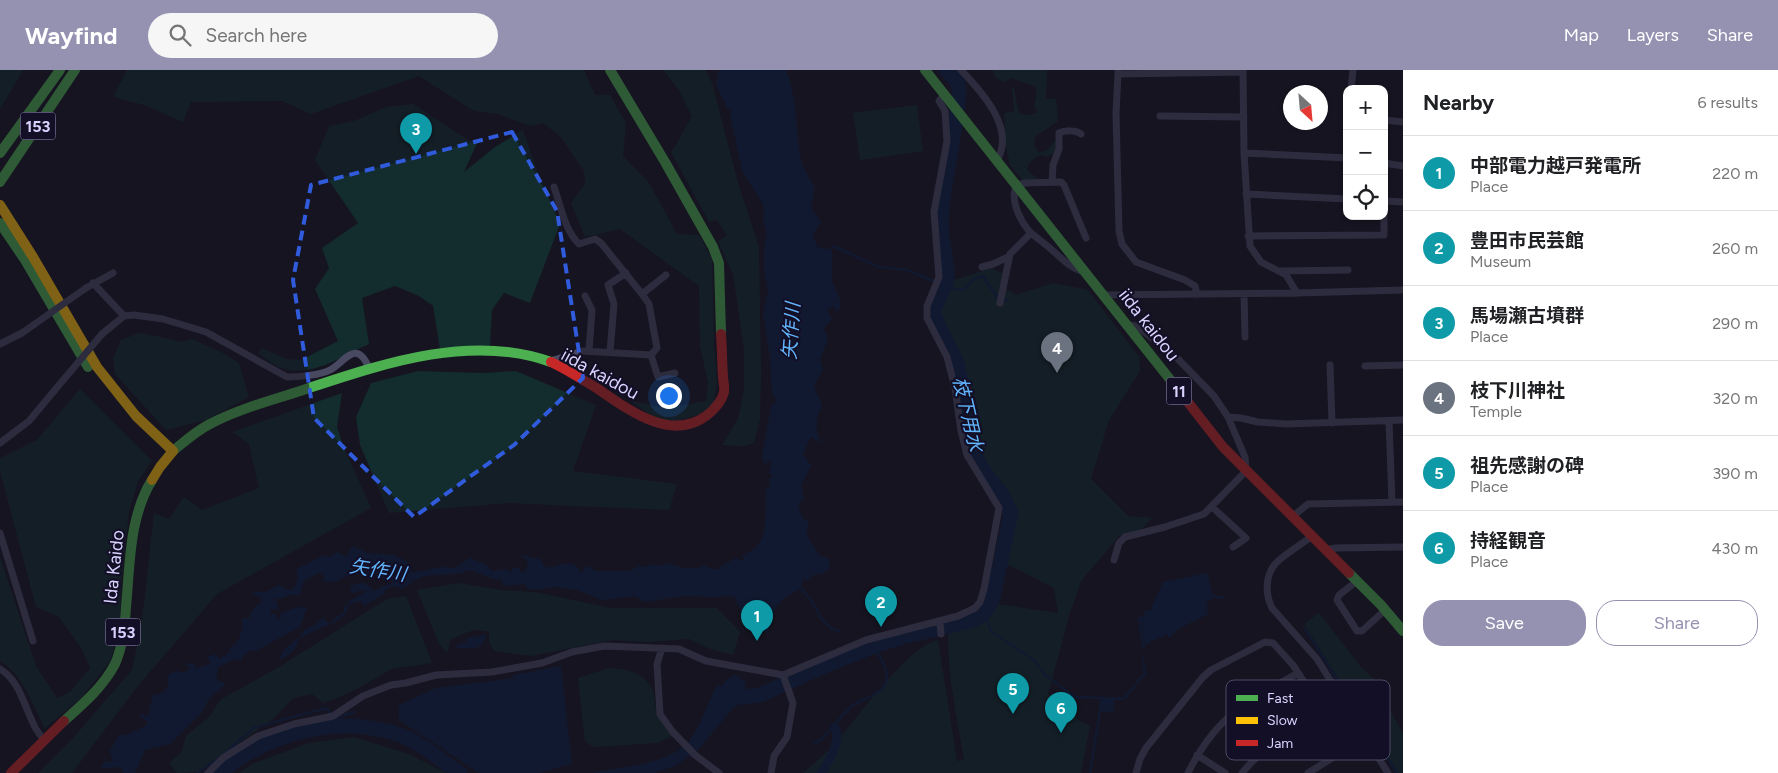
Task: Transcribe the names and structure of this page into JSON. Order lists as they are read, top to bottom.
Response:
{
  "streets": {
    "main road": [
      "153",
      "iida kaidou",
      "11",
      "Ida Kaido"
    ]
  },
  "crossings": [
    ["iida kaidou", "Ida Kaido"]
  ],
  "water": ["矢作川", "枝下用水"],
  "legend": ["Fast", "Slow", "Jam"],
  "north": "bottom right",
  "page": {
    "header": "Wayfind",
    "search": "Search here",
    "nav": ["Map", "Layers", "Share"],
    "heading": ["Nearby", "6 results"],
    "map_buttons": ["+", "−"],
    "pins": [
      "3",
      "4",
      "2",
      "1",
      "5",
      "6"
    ],
    "list": [
      {
        "mark": "1",
        "name": "中部電力越戸発電所",
        "note": "Place",
        "value": "220 m"
      },
      {
        "mark": "2",
        "name": "豊田市民芸館",
        "note": "Museum",
        "value": "260 m"
      },
      {
        "mark": "3",
        "name": "馬場瀬古墳群",
        "note": "Place",
        "value": "290 m"
      },
      {
        "mark": "4",
        "name": "枝下川神社",
        "note": "Temple",
        "value": "320 m"
      },
      {
        "mark": "5",
        "name": "祖先感謝の碑",
        "note": "Place",
        "value": "390 m"
      },
      {
        "mark": "6",
        "name": "持経観音",
        "note": "Place",
        "value": "430 m"
      }
    ],
    "buttons": ["Save", "Share"]
  }
}
